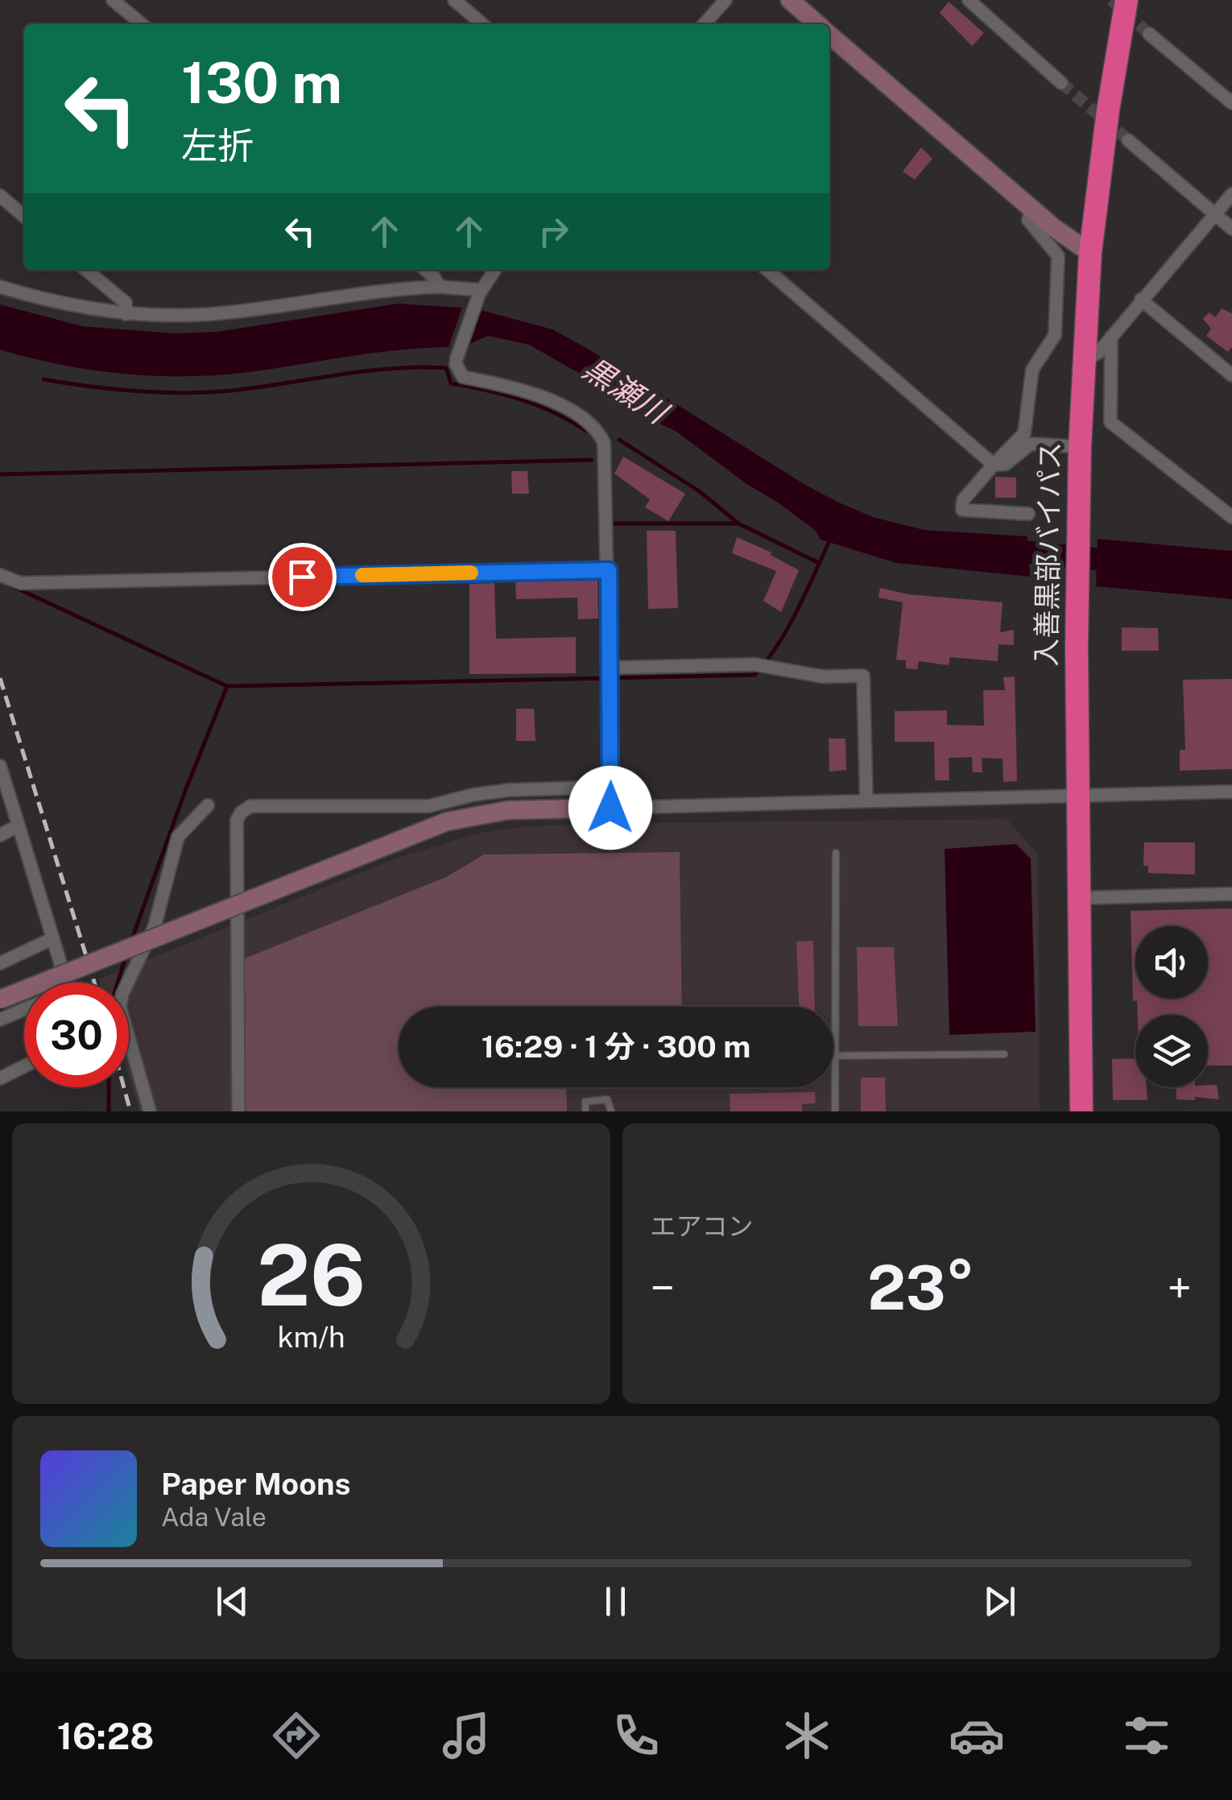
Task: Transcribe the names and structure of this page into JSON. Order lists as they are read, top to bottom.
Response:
{
  "streets": {
    "highway": ["入善黒部バイパス"]
  },
  "water": ["黒瀬川"],
  "page": {
    "turn": ["130 m", "左折"],
    "limit": "30",
    "trip": "16:29 · 1 分 · 300 m",
    "tile": "エアコン",
    "heat": ["−", "23°", "+"],
    "song": ["Paper Moons", "Ada Vale"],
    "tabs": "16:28",
    "gauge": ["26", "km/h"]
  }
}
